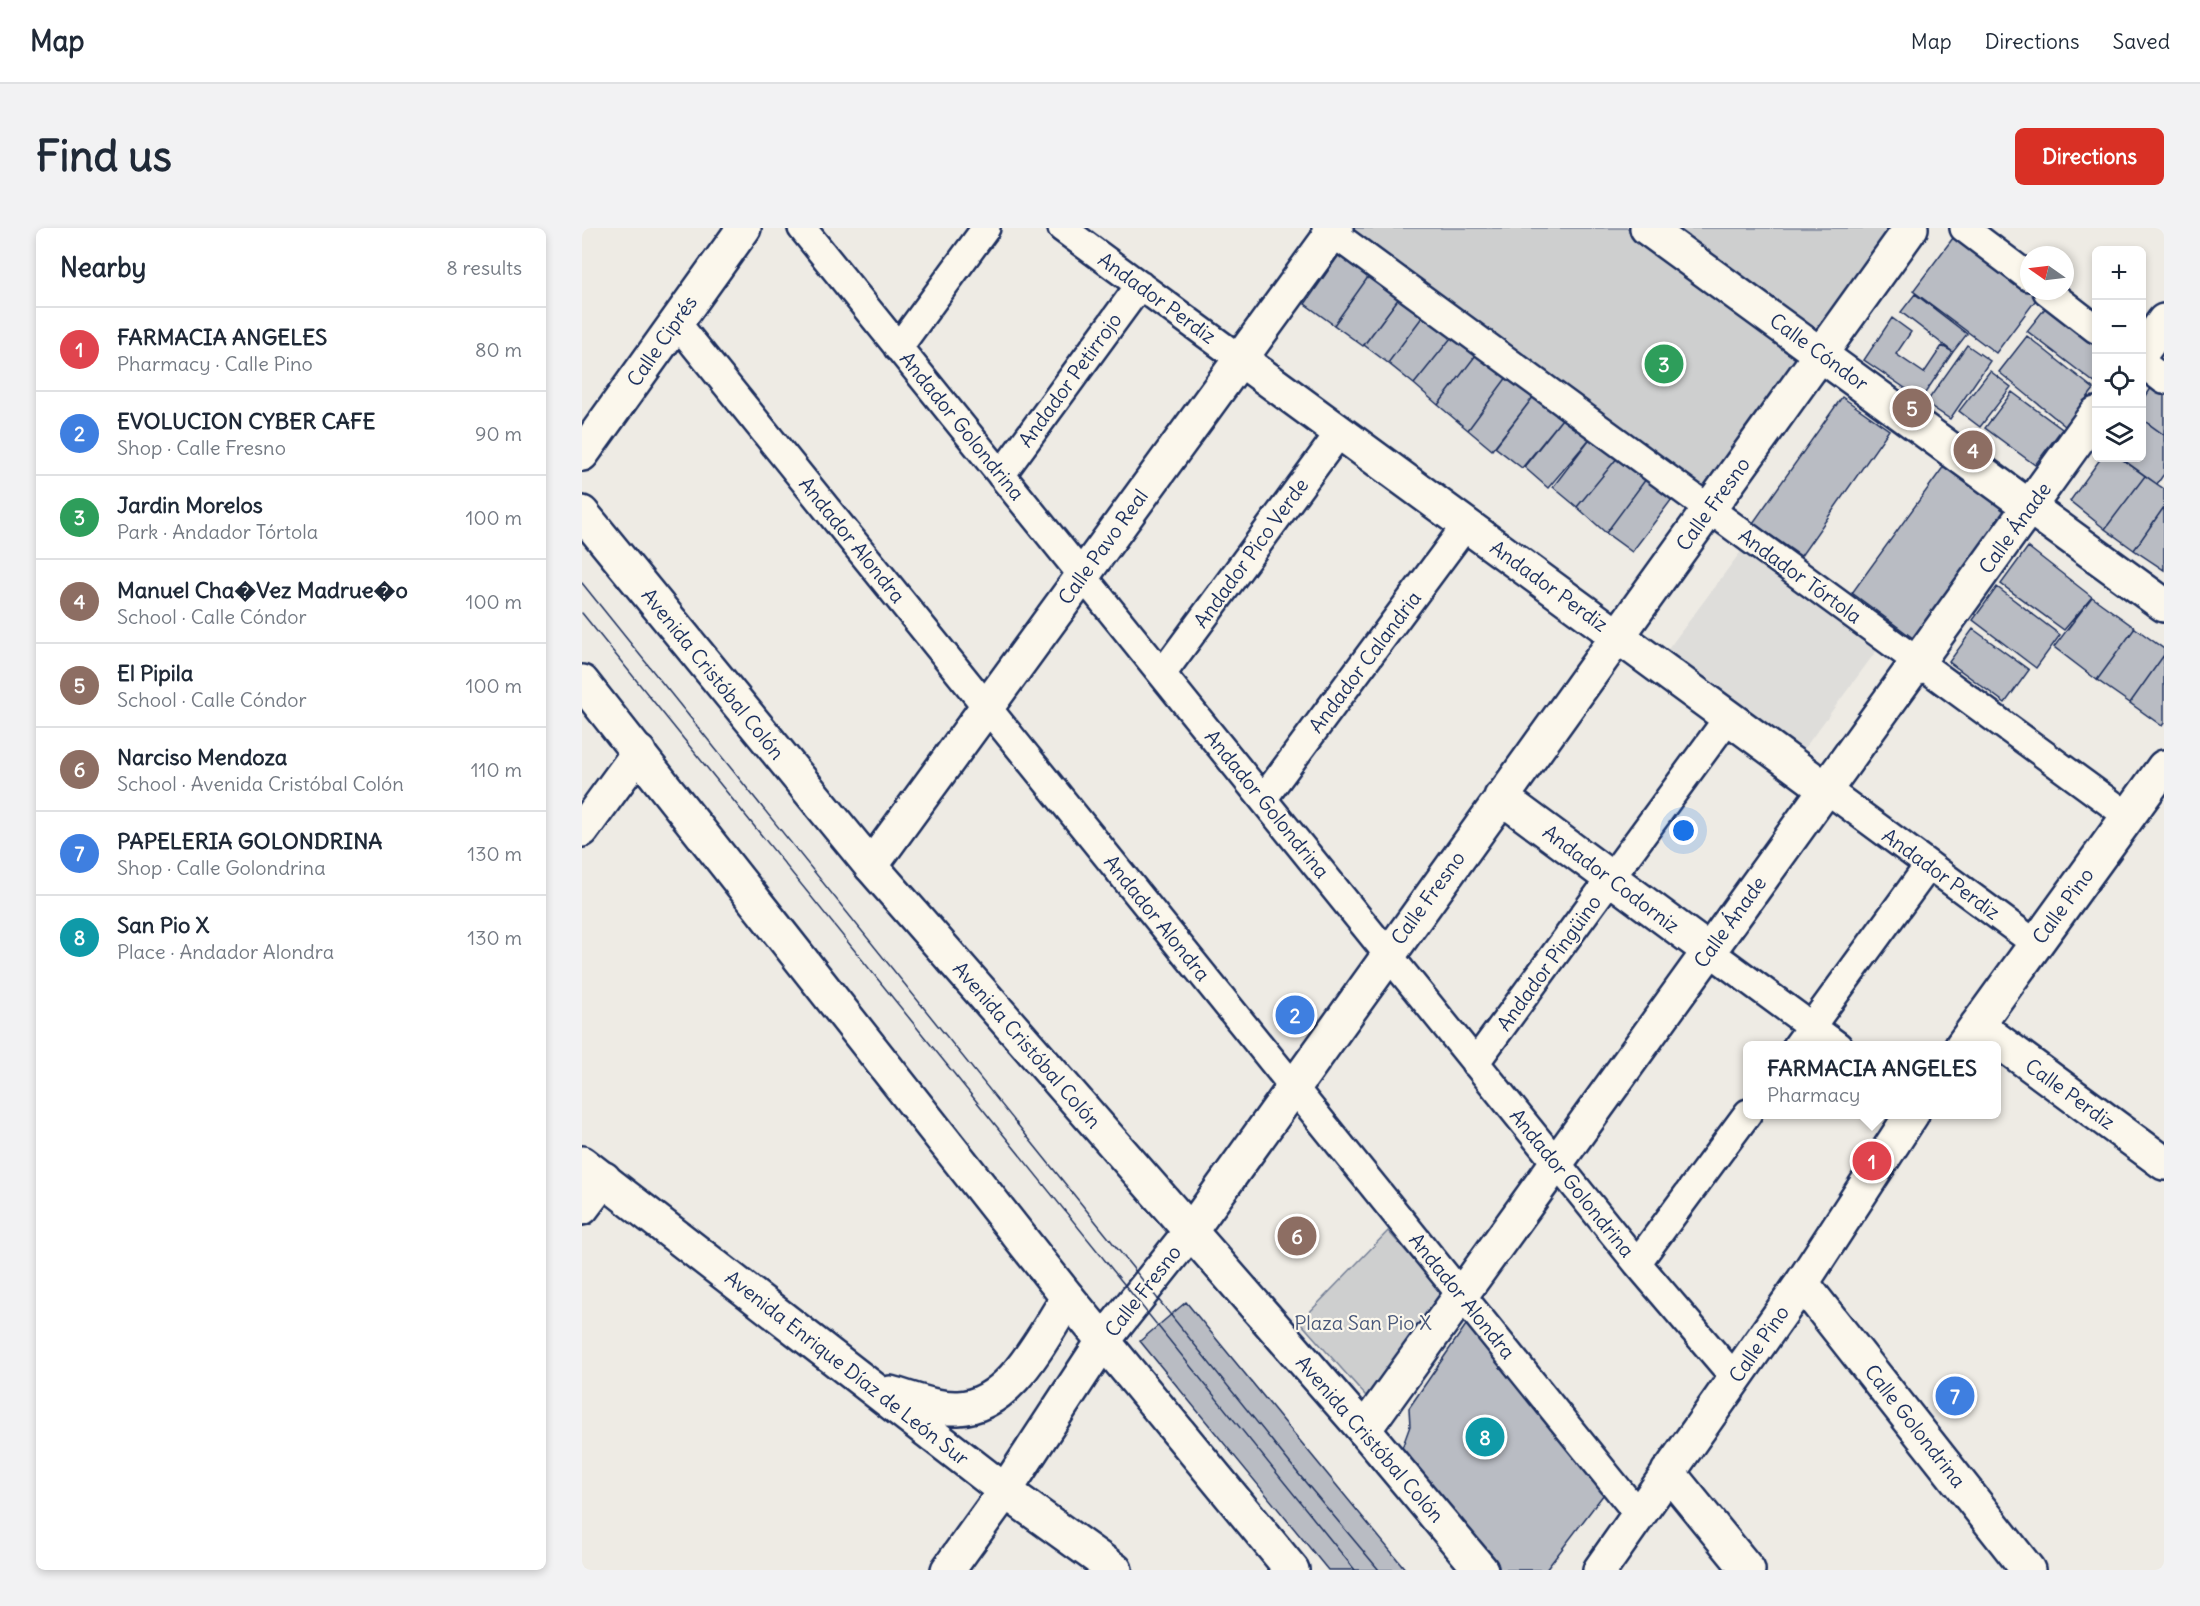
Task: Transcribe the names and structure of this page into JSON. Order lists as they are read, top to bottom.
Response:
{
  "streets": {
    "street": [
      "Andador Perdiz",
      "Calle Ciprés",
      "Calle Cóndor",
      "Andador Petirrojo",
      "Andador Golondrina",
      "Calle Fresno",
      "Calle Ánade",
      "Andador Alondra",
      "Calle Pavo Real",
      "Andador Pico Verde",
      "Andador Tórtola",
      "Andador Calandria",
      "Avenida Cristóbal Colón",
      "Andador Codorniz",
      "Calle Pino",
      "Andador Pingüino",
      "Calle Perdiz",
      "Avenida Enrique Díaz de León Sur",
      "Calle Golondrina"
    ]
  },
  "crossings": [
    ["Andador Perdiz", "Andador Petirrojo"],
    ["Andador Perdiz", "Calle Fresno"],
    ["Andador Perdiz", "Calle Ánade"],
    ["Andador Perdiz", "Calle Pavo Real"],
    ["Andador Perdiz", "Andador Pico Verde"],
    ["Andador Perdiz", "Andador Calandria"],
    ["Andador Perdiz", "Calle Pino"],
    ["Andador Perdiz", "Andador Pingüino"],
    ["Calle Ciprés", "Andador Alondra"],
    ["Calle Cóndor", "Calle Fresno"],
    ["Calle Cóndor", "Calle Ánade"],
    ["Andador Petirrojo", "Andador Golondrina"],
    ["Andador Golondrina", "Calle Fresno"],
    ["Andador Golondrina", "Calle Ánade"],
    ["Andador Golondrina", "Calle Pavo Real"],
    ["Andador Golondrina", "Andador Pico Verde"],
    ["Andador Golondrina", "Andador Calandria"],
    ["Andador Golondrina", "Calle Pino"],
    ["Andador Golondrina", "Andador Pingüino"],
    ["Calle Fresno", "Andador Alondra"],
    ["Calle Fresno", "Andador Tórtola"],
    ["Calle Fresno", "Avenida Cristóbal Colón"],
    ["Calle Fresno", "Andador Codorniz"],
    ["Calle Fresno", "Avenida Enrique Díaz de León Sur"],
    ["Calle Ánade", "Andador Alondra"],
    ["Calle Ánade", "Andador Tórtola"],
    ["Calle Ánade", "Avenida Cristóbal Colón"],
    ["Calle Ánade", "Andador Codorniz"],
    ["Andador Alondra", "Calle Pavo Real"],
    ["Andador Alondra", "Calle Pino"],
    ["Calle Pavo Real", "Andador Tórtola"],
    ["Calle Pavo Real", "Avenida Cristóbal Colón"],
    ["Andador Tórtola", "Calle Pino"],
    ["Andador Codorniz", "Andador Pingüino"],
    ["Calle Pino", "Calle Golondrina"]
  ],
  "parks": ["Plaza San Pio X"],
  "north": "left",
  "page": {
    "header": "Map",
    "nav": ["Map", "Directions", "Saved"],
    "buttons": "Directions",
    "title": "Find us",
    "heading": ["Nearby", "8 results"],
    "map_buttons": ["+", "−"],
    "list": [
      {
        "mark": "1",
        "name": "FARMACIA ANGELES",
        "note": "Pharmacy · Calle Pino",
        "value": "80 m"
      },
      {
        "mark": "2",
        "name": "EVOLUCION CYBER CAFE",
        "note": "Shop · Calle Fresno",
        "value": "90 m"
      },
      {
        "mark": "3",
        "name": "Jardin Morelos",
        "note": "Park · Andador Tórtola",
        "value": "100 m"
      },
      {
        "mark": "4",
        "name": "Manuel Cha�Vez Madrue�o",
        "note": "School · Calle Cóndor",
        "value": "100 m"
      },
      {
        "mark": "5",
        "name": "El Pipila",
        "note": "School · Calle Cóndor",
        "value": "100 m"
      },
      {
        "mark": "6",
        "name": "Narciso Mendoza",
        "note": "School · Avenida Cristóbal Colón",
        "value": "110 m"
      },
      {
        "mark": "7",
        "name": "PAPELERIA GOLONDRINA",
        "note": "Shop · Calle Golondrina",
        "value": "130 m"
      },
      {
        "mark": "8",
        "name": "San Pio X",
        "note": "Place · Andador Alondra",
        "value": "130 m"
      }
    ],
    "pins": [
      "3",
      "5",
      "4",
      "2",
      "1",
      "6",
      "7",
      "8"
    ],
    "popup": ["FARMACIA ANGELES", "Pharmacy"]
  }
}
